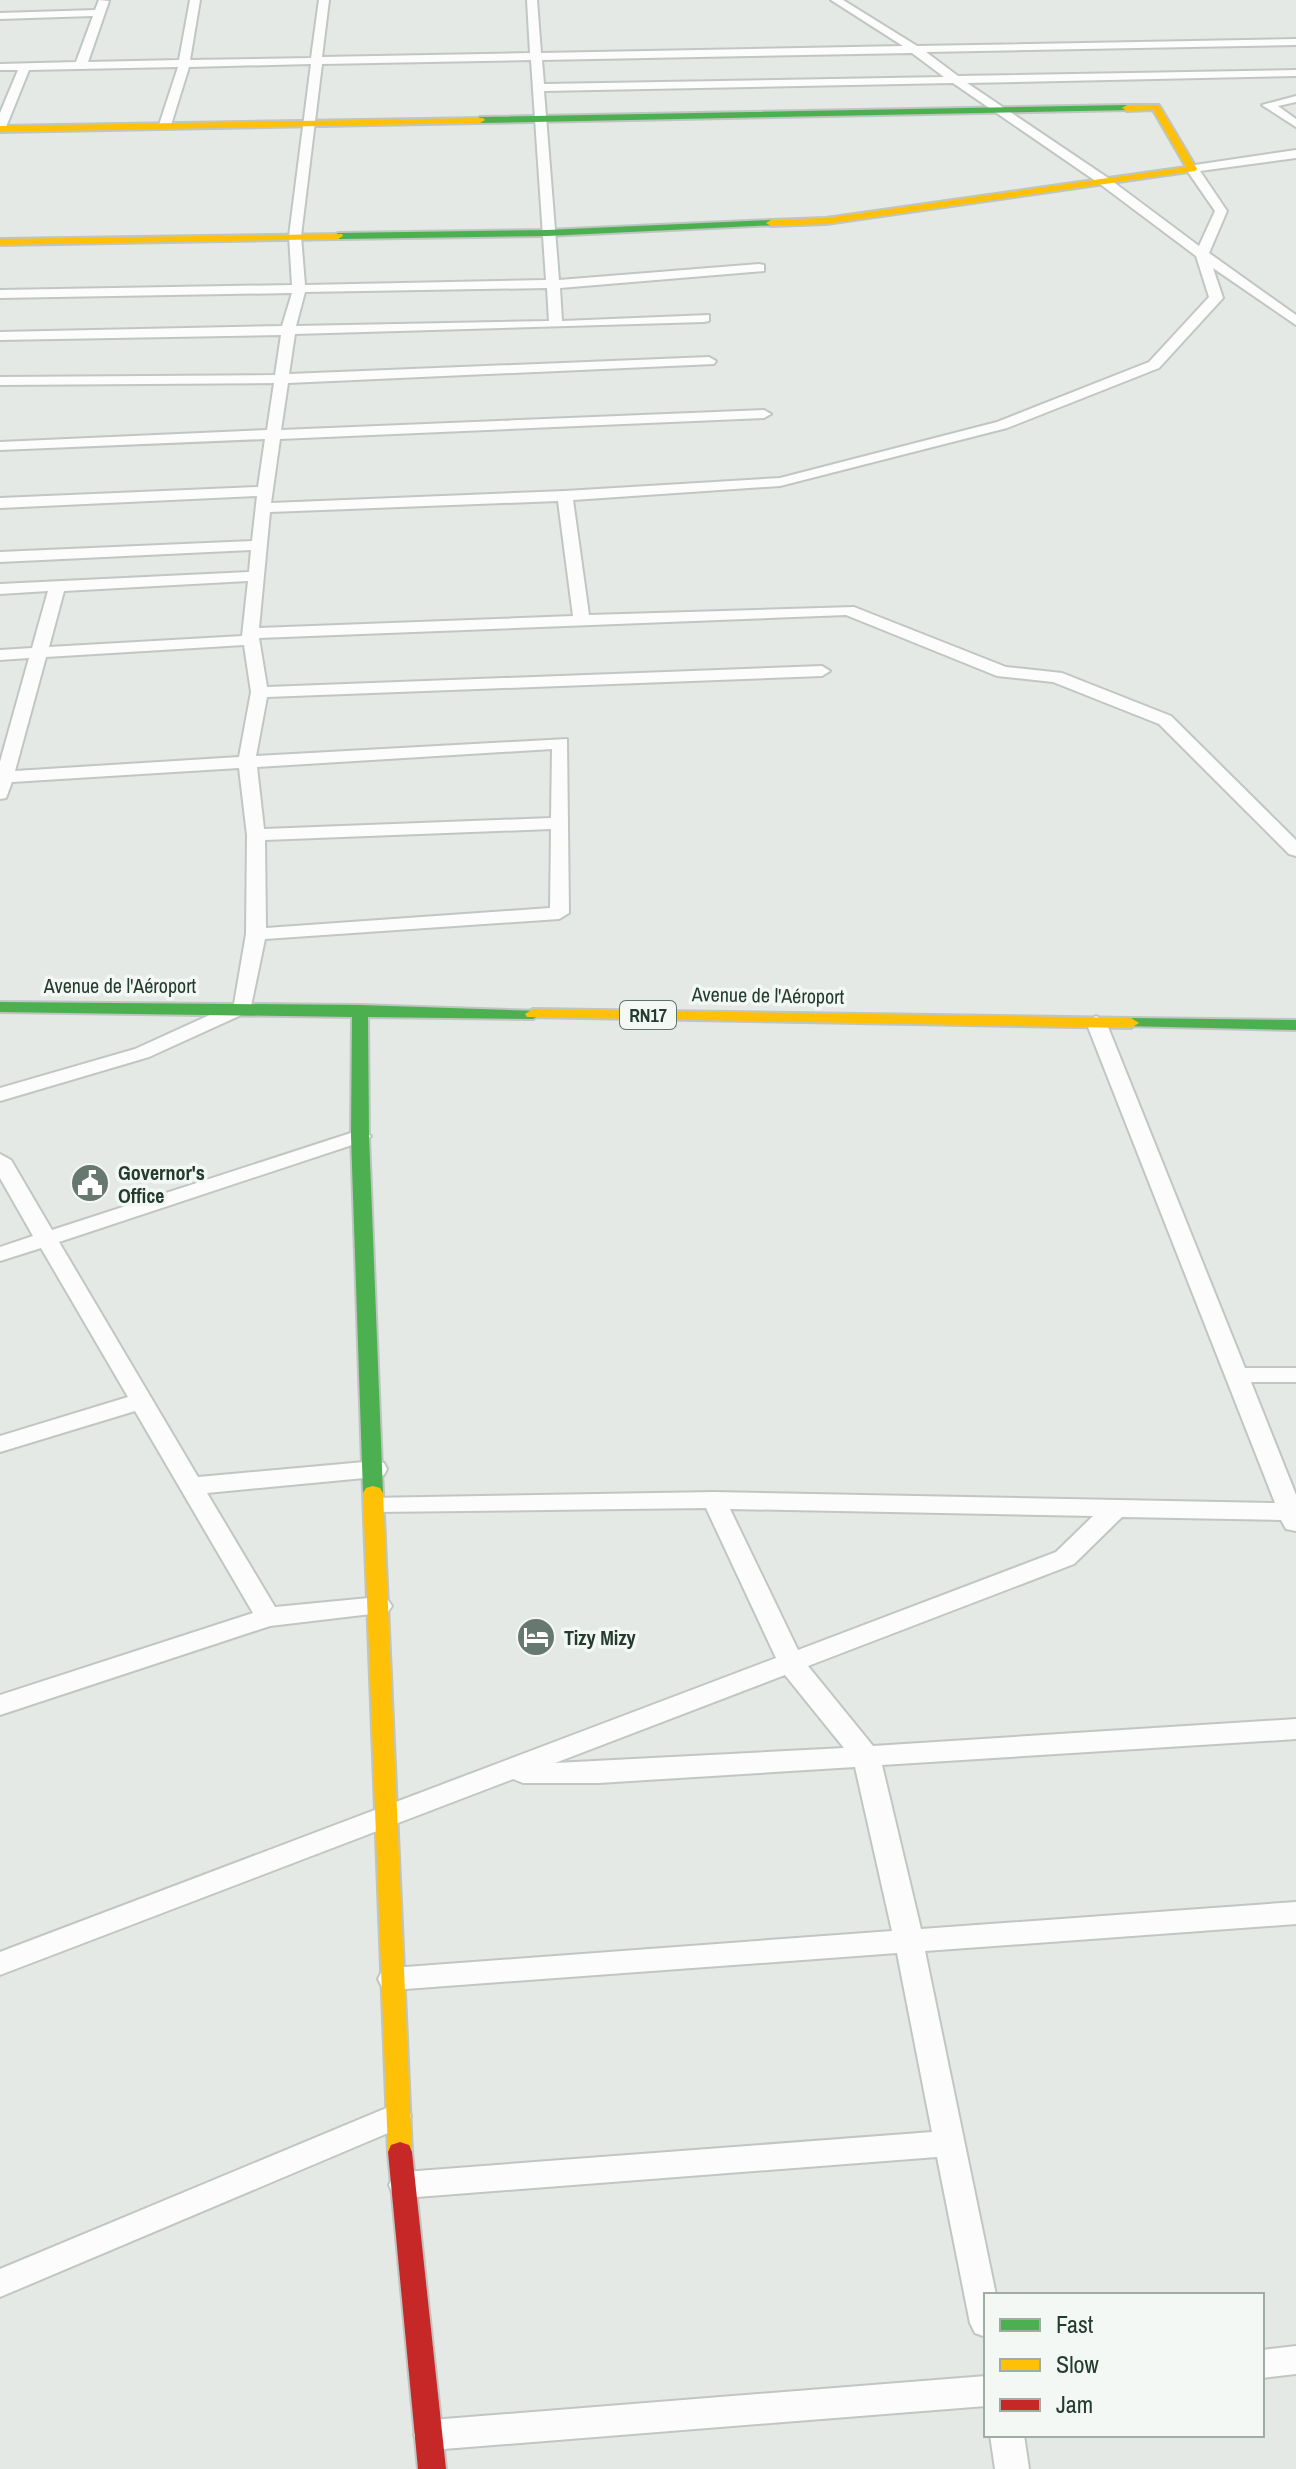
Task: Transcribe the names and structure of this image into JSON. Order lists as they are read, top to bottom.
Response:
{
  "streets": {
    "street": ["Avenue de l'Aéroport", "RN17"]
  },
  "places": {
    "public building": ["Governor's Office"],
    "hotel": ["Tizy Mizy"]
  },
  "legend": ["Fast", "Slow", "Jam"]
}
